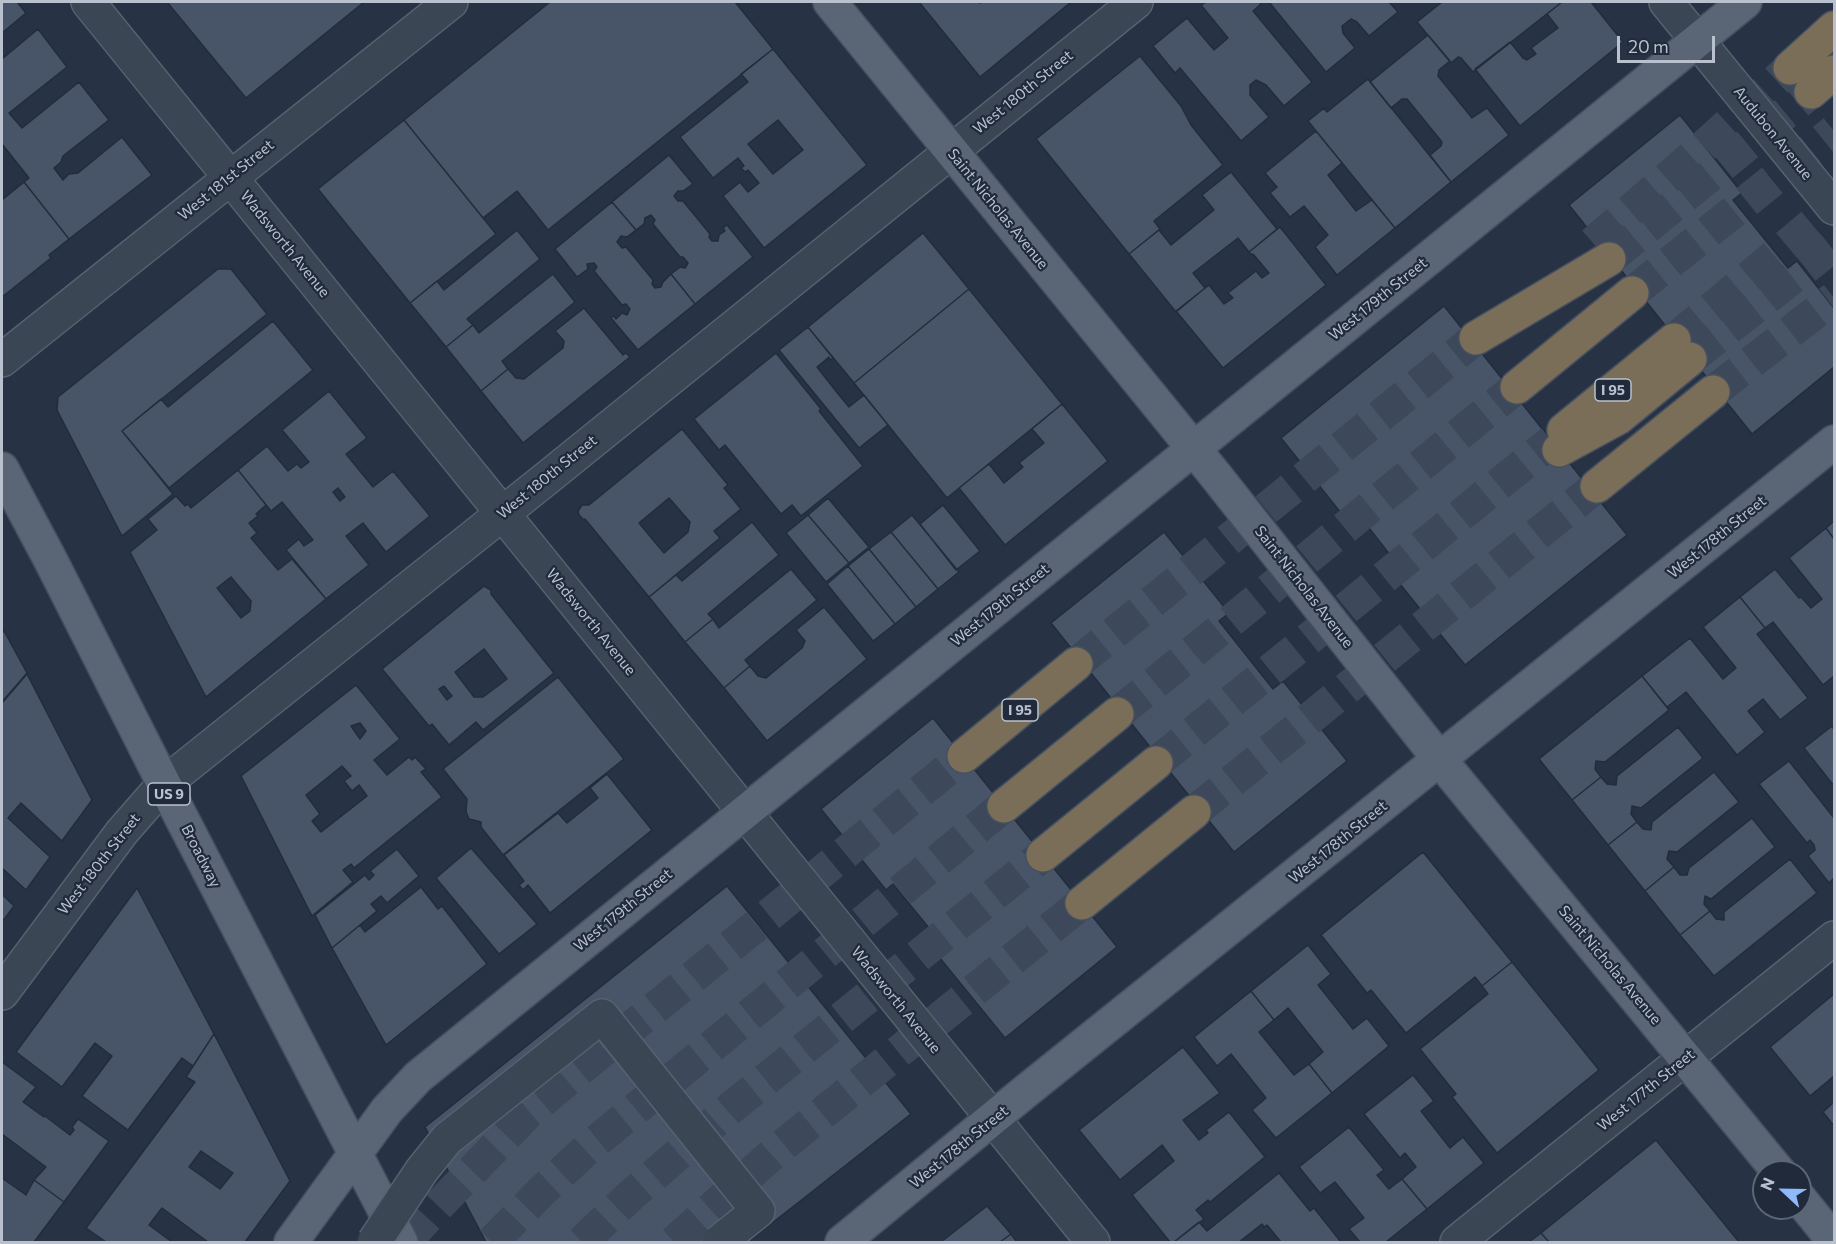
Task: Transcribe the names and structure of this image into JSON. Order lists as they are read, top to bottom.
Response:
{
  "streets": {
    "highway": ["I 95"],
    "main road": [
      "Saint Nicholas Avenue",
      "West 179th Street",
      "West 178th Street",
      "US 9",
      "Broadway"
    ],
    "street": [
      "West 180th Street",
      "Audubon Avenue",
      "West 181st Street",
      "Wadsworth Avenue",
      "West 177th Street"
    ]
  },
  "crossings": [
    ["West 180th Street", "Saint Nicholas Avenue"],
    ["West 180th Street", "Wadsworth Avenue"],
    ["West 180th Street", "Broadway"],
    ["Audubon Avenue", "West 179th Street"],
    ["West 181st Street", "Wadsworth Avenue"],
    ["Saint Nicholas Avenue", "West 179th Street"],
    ["Saint Nicholas Avenue", "West 178th Street"],
    ["Saint Nicholas Avenue", "West 177th Street"],
    ["Wadsworth Avenue", "West 179th Street"],
    ["Wadsworth Avenue", "West 178th Street"],
    ["West 179th Street", "Broadway"]
  ],
  "scale_bar": "20 m",
  "north": "left"
}
